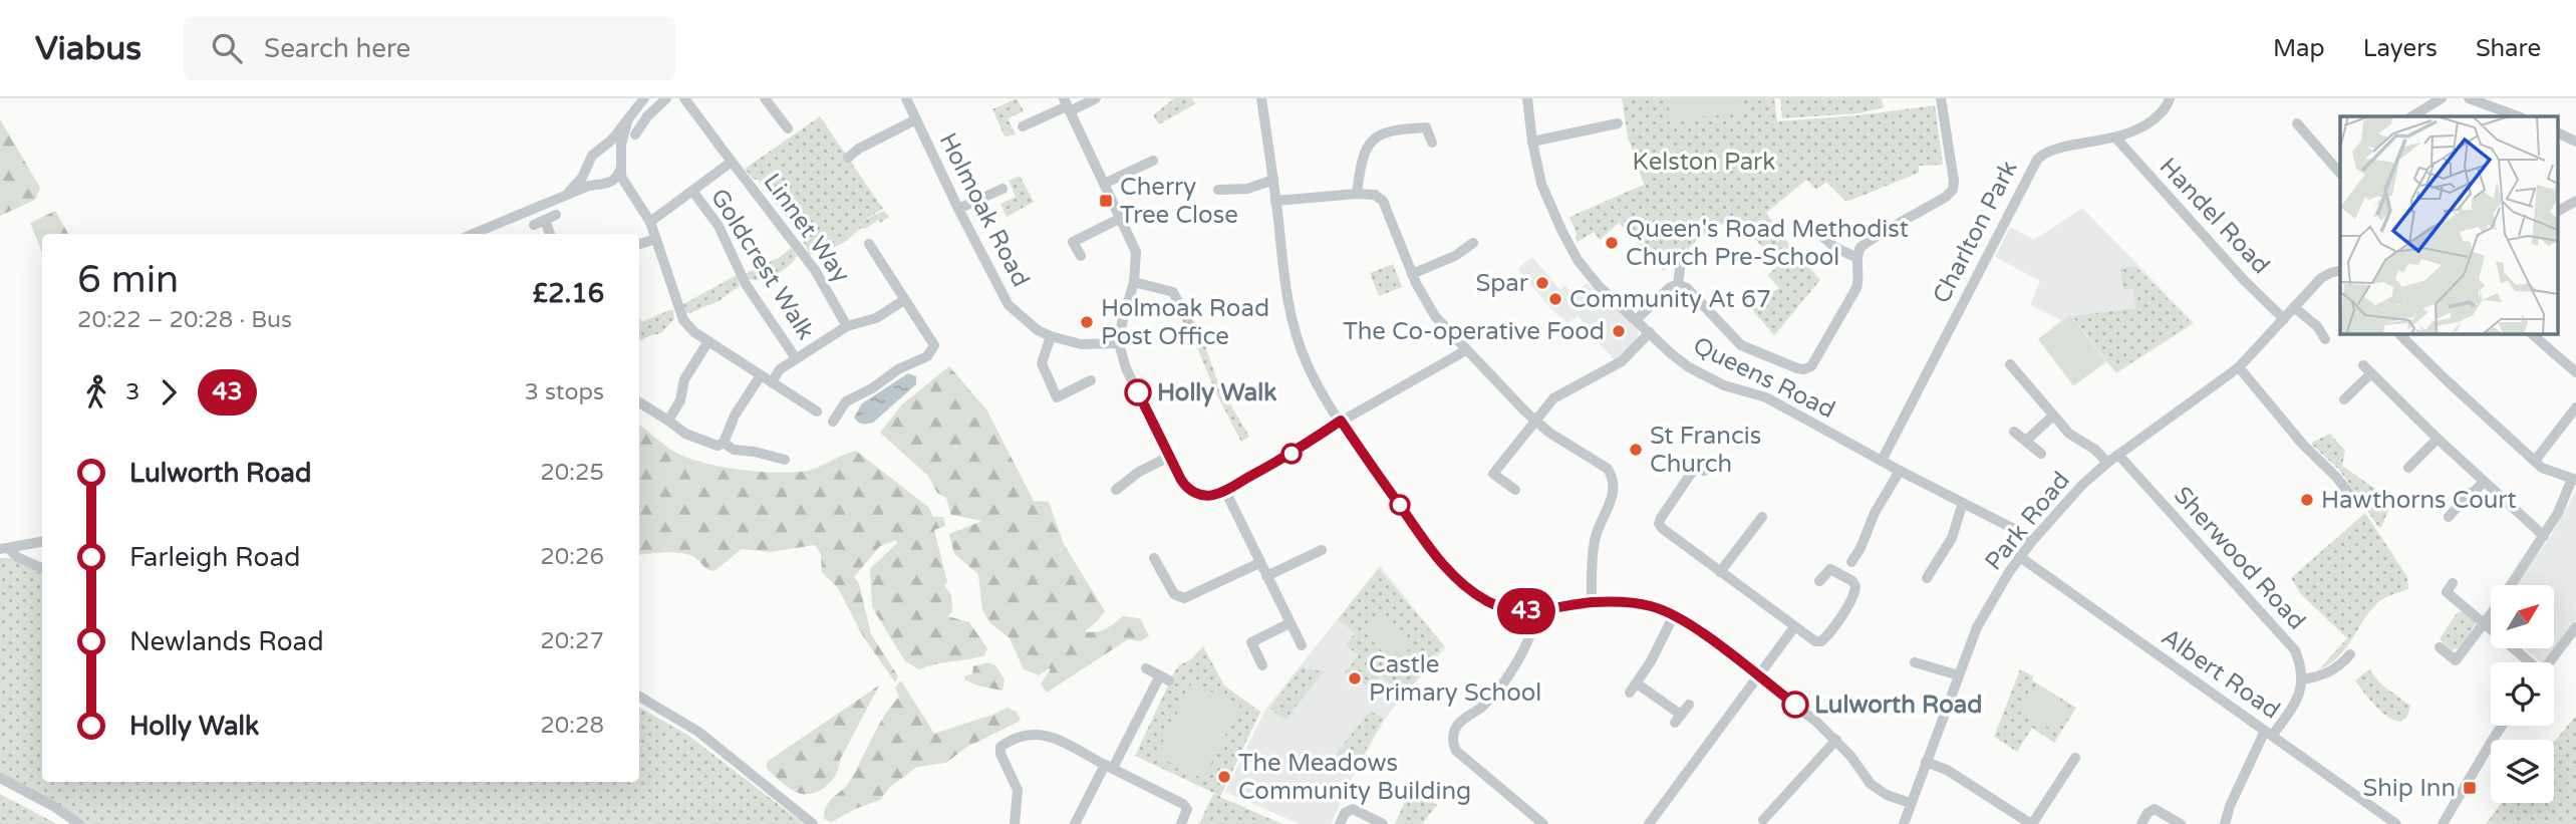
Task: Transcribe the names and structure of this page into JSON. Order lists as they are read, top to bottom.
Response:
{
  "streets": {
    "street": [
      "Holmoak Road",
      "Handel Road",
      "Linnet Way",
      "Charlton Park",
      "Goldcrest Walk",
      "Queens Road",
      "Park Road",
      "Sherwood Road",
      "Albert Road"
    ]
  },
  "crossings": [
    ["Handel Road", "Charlton Park"],
    ["Handel Road", "Park Road"],
    ["Linnet Way", "Goldcrest Walk"],
    ["Charlton Park", "Queens Road"],
    ["Queens Road", "Park Road"],
    ["Park Road", "Sherwood Road"],
    ["Park Road", "Albert Road"]
  ],
  "parks": ["Kelston Park"],
  "places": {
    "transit": ["Cherry Tree Close", "Ship Inn"],
    "other": [
      "Queen's Road Methodist Church Pre-School",
      "Spar",
      "Community At 67",
      "Holmoak Road Post Office",
      "The Co-operative Food",
      "Holly Walk",
      "St Francis Church",
      "Hawthorns Court",
      "Castle Primary School",
      "Lulworth Road",
      "The Meadows Community Building"
    ]
  },
  "lines": ["bus line 43"],
  "north": "top right",
  "page": {
    "header": "Viabus",
    "search": "Search here",
    "nav": ["Map", "Layers", "Share"],
    "on_map": "43",
    "heading": ["6 min", "20:22 – 20:28 · Bus", "£2.16"],
    "legs": ["3", "43", "3 stops"],
    "list": [
      {
        "name": "Lulworth Road",
        "value": "20:25"
      },
      {
        "name": "Farleigh Road",
        "value": "20:26"
      },
      {
        "name": "Newlands Road",
        "value": "20:27"
      },
      {
        "name": "Holly Walk",
        "value": "20:28"
      }
    ]
  }
}
